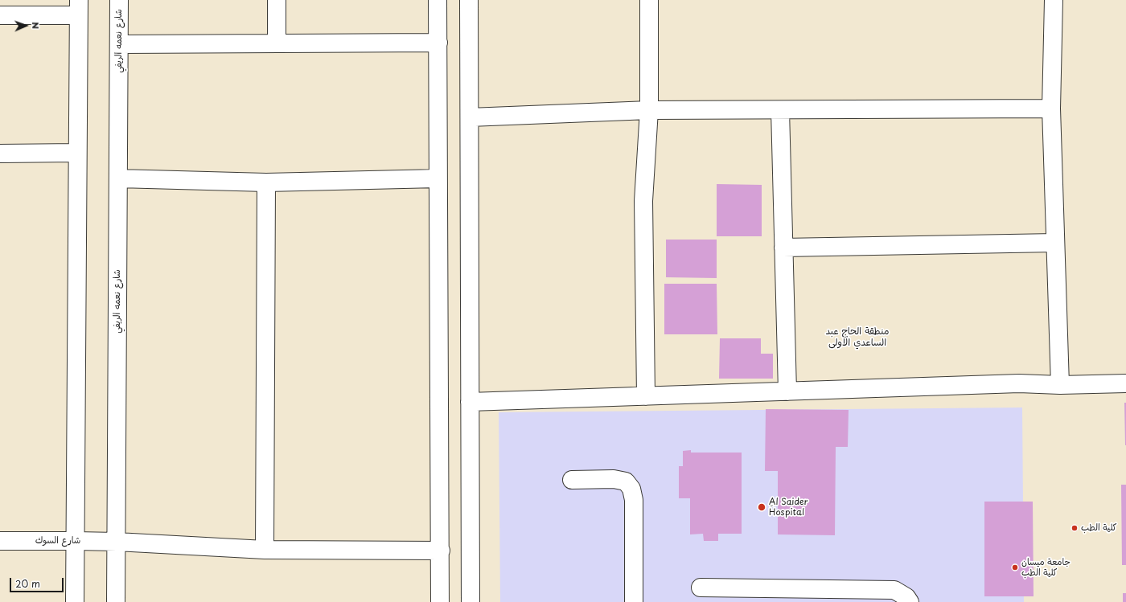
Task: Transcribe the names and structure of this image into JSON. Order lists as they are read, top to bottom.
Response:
{
  "streets": {
    "street": ["شارع نعمه الريفي", "شارع السوك"]
  },
  "crossings": [
    ["شارع نعمه الريفي", "شارع السوك"]
  ],
  "districts": ["منطقة الحاج عبد الساعدي الاولى"],
  "places": ["ِAl Saider Hospital", "كلية الطب", "جامعة ميسان كلية الطب"],
  "scale_bar": "20 m",
  "north": "right"
}
